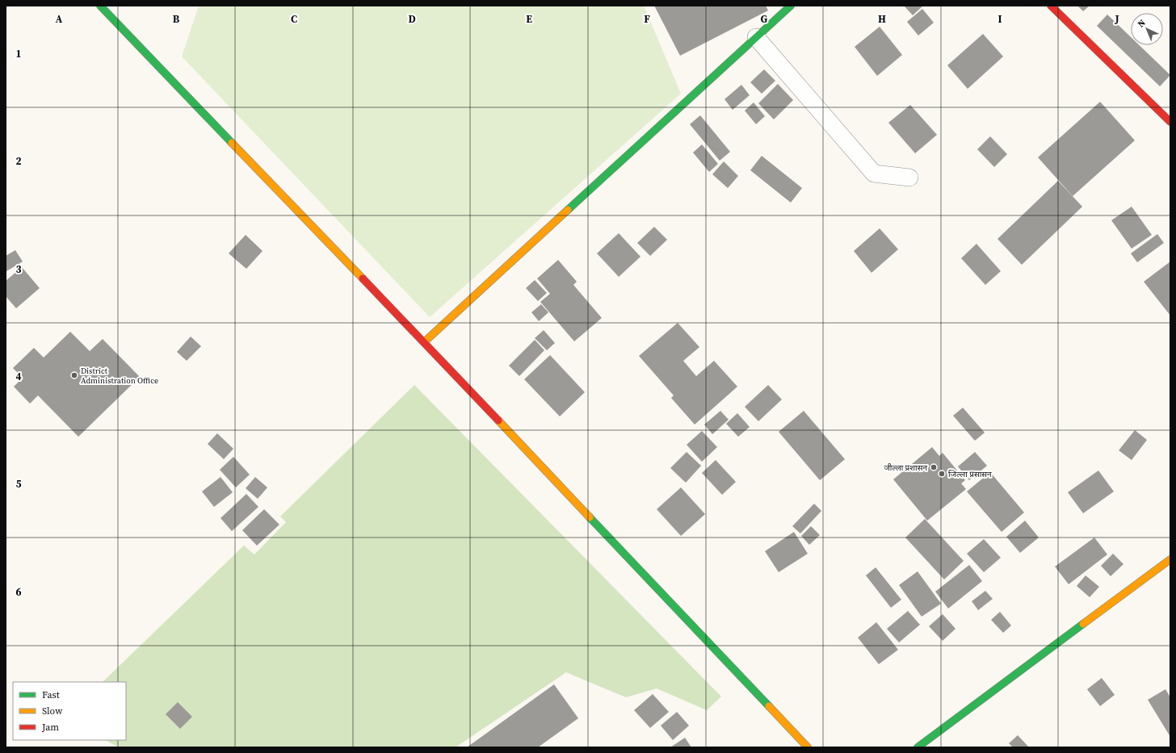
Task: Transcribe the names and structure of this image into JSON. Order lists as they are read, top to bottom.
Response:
{
  "places": ["District Administration Office", "जील्ला प्रशासन", "जिल्ला प्रसासन"],
  "legend": ["Fast", "Slow", "Jam"],
  "north": "top left",
  "grid": {
    "columns": [
      "A",
      "B",
      "C",
      "D",
      "E",
      "F",
      "G",
      "H",
      "I",
      "J"
    ],
    "rows": [
      "1",
      "2",
      "3",
      "4",
      "5",
      "6"
    ]
  }
}
